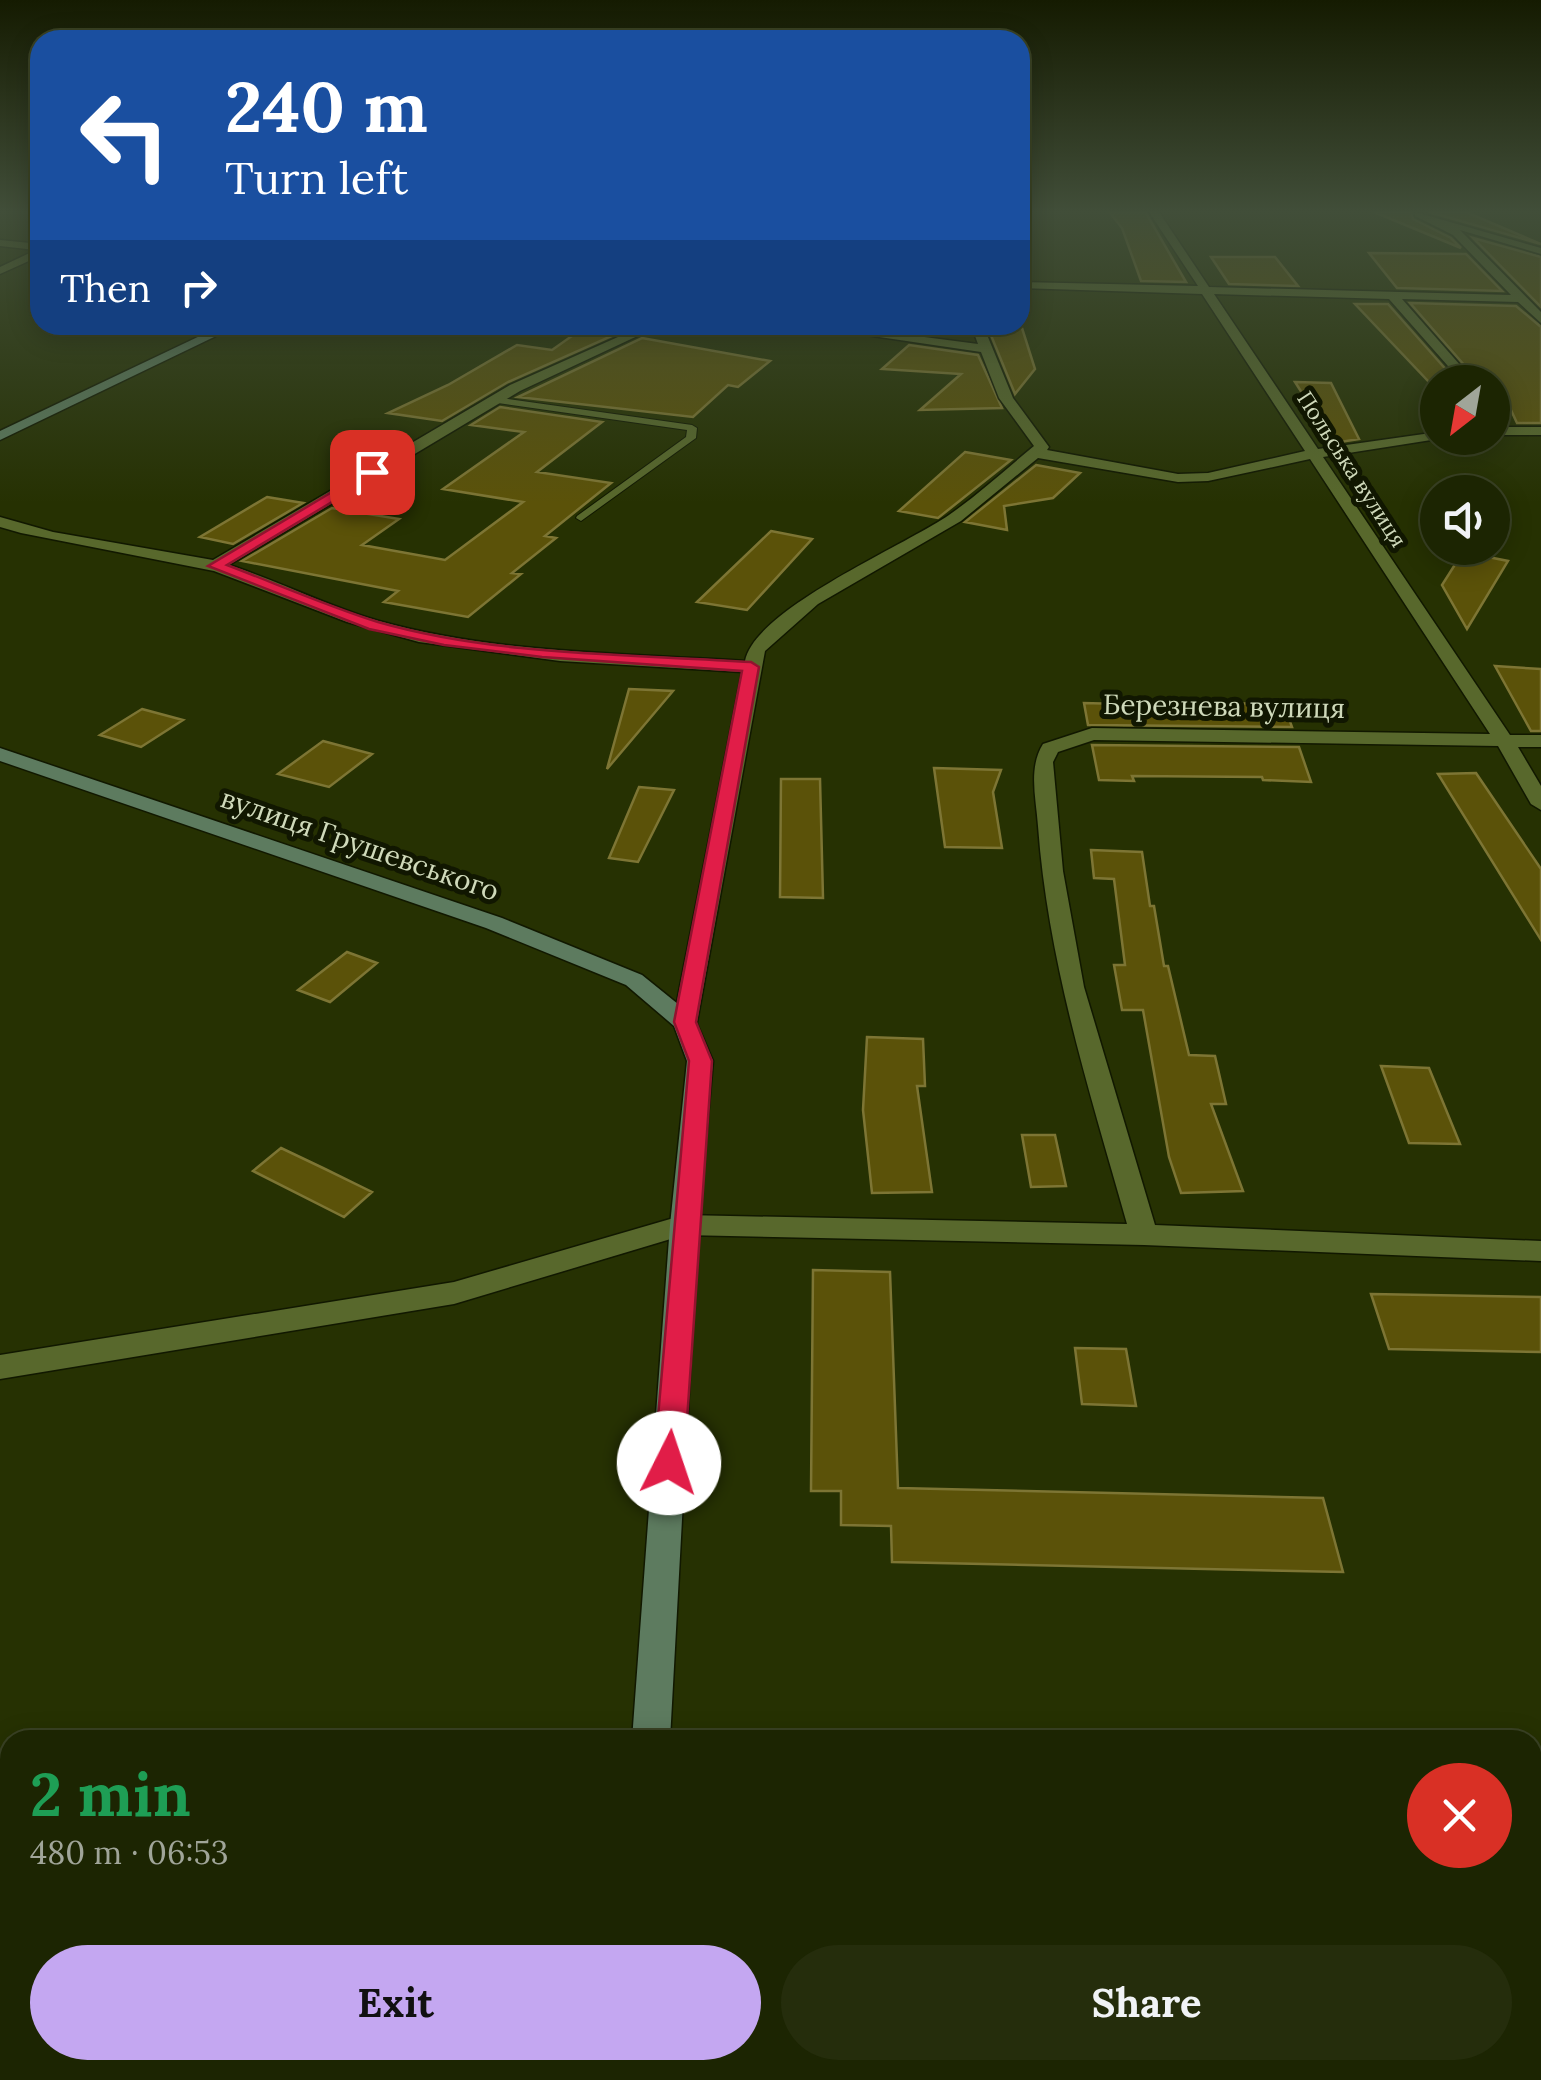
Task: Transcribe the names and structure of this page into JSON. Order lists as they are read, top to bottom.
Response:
{
  "streets": {
    "main road": ["вулиця Грушевського"],
    "street": ["Польська вулиця", "Березнева вулиця"]
  },
  "crossings": [
    ["Польська вулиця", "Березнева вулиця"]
  ],
  "north": "bottom left",
  "page": {
    "turn": ["240 m", "Turn left"],
    "then": "Then",
    "heading": ["2 min", "480 m · 06:53"],
    "buttons": ["Exit", "Share"]
  }
}
